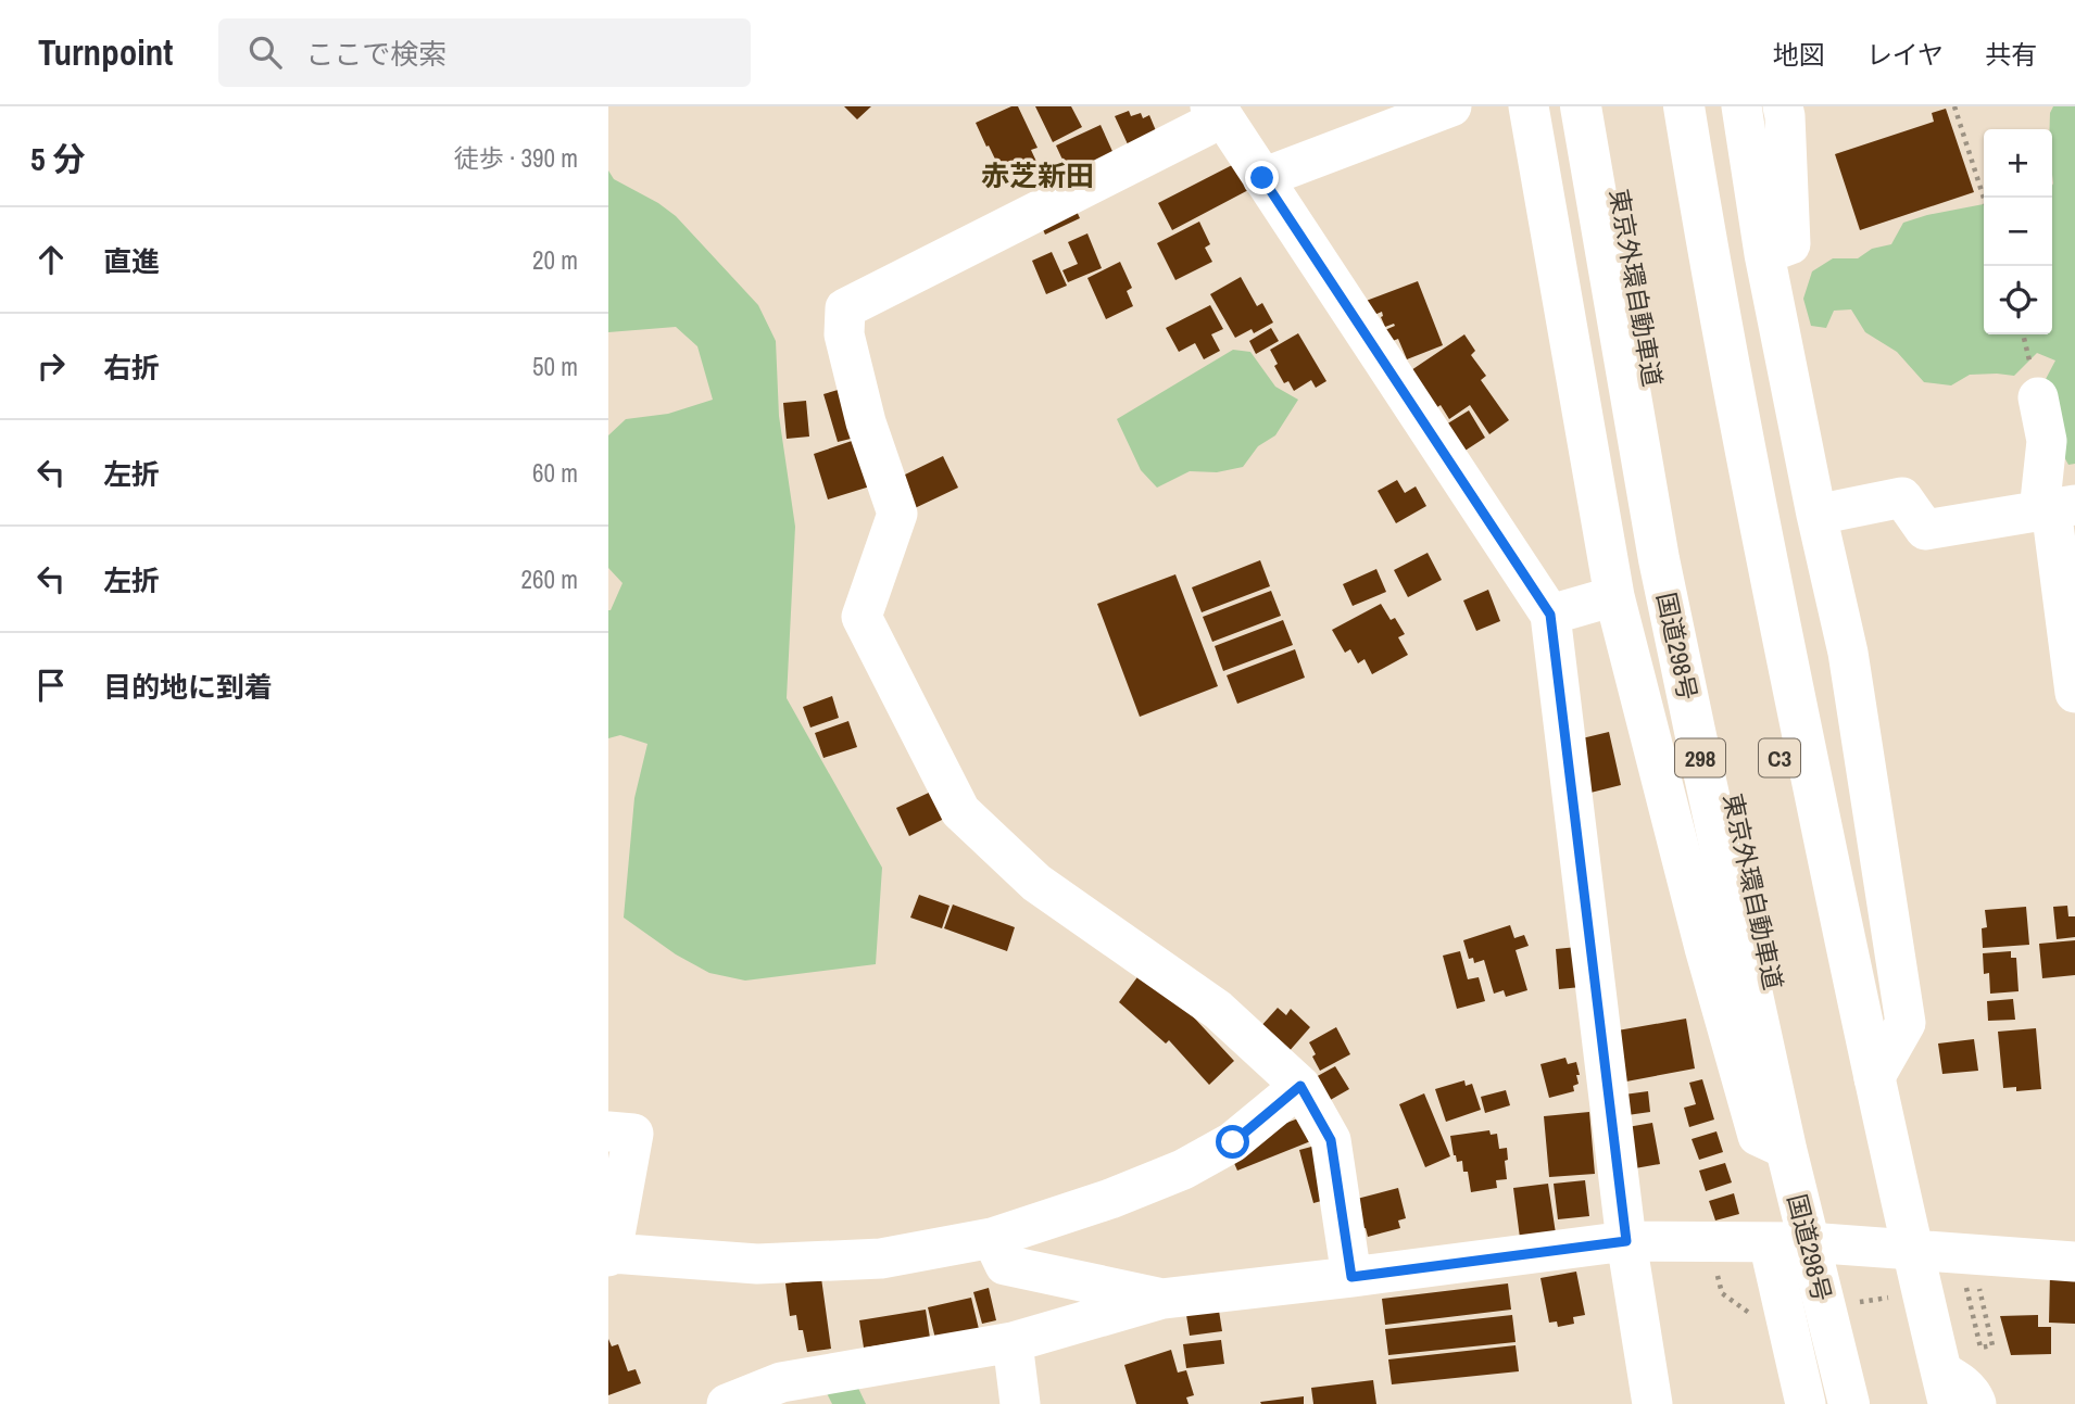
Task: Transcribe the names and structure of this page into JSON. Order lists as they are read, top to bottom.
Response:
{
  "streets": {
    "highway": [
      "東京外環自動車道",
      "国道298号",
      "298",
      "C3"
    ]
  },
  "districts": ["赤芝新田"],
  "page": {
    "header": "Turnpoint",
    "search": "ここで検索",
    "nav": ["地図", "レイヤ", "共有"],
    "heading": ["5 分", "徒歩 · 390 m"],
    "map_buttons": ["+", "−"],
    "list": [
      ["直進", "20 m"],
      ["右折", "50 m"],
      ["左折", "60 m"],
      ["左折", "260 m"],
      "目的地に到着"
    ]
  }
}
